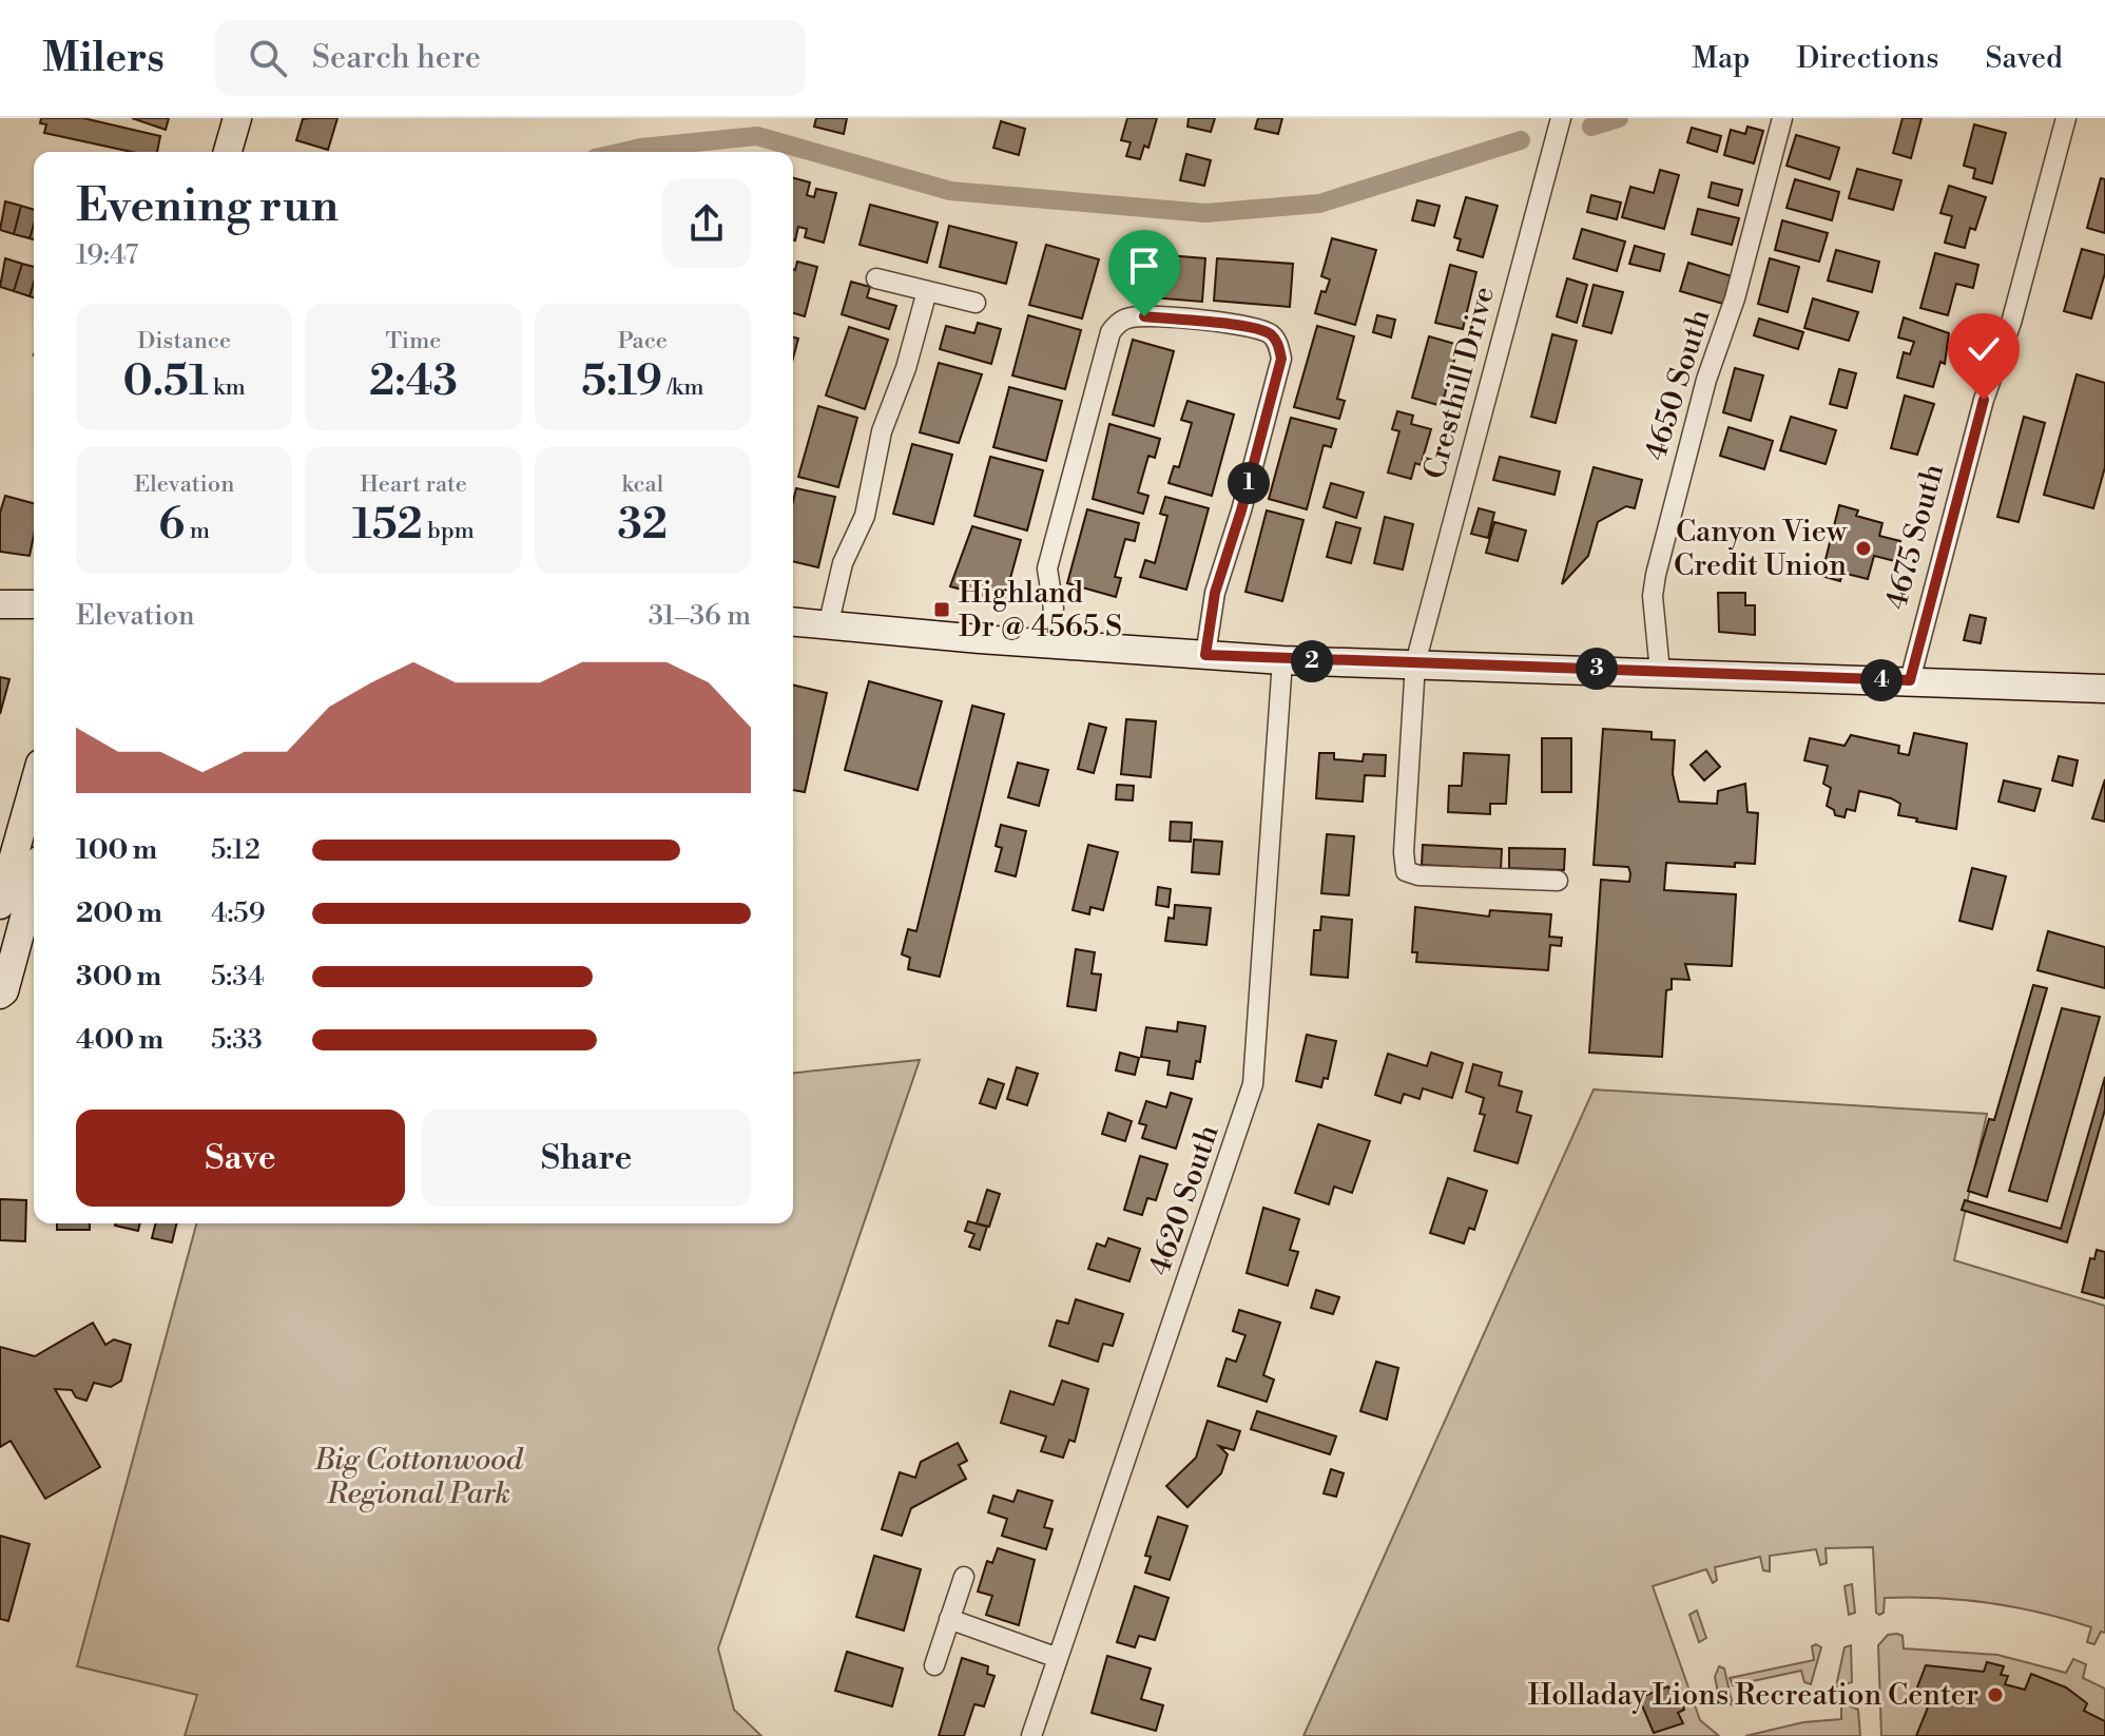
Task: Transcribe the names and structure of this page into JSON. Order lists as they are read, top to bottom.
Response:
{
  "streets": {
    "street": [
      "Cresthill Drive",
      "4650 South",
      "4675 South",
      "4620 South"
    ]
  },
  "parks": ["Big Cottonwood Regional Park"],
  "places": {
    "other": ["Canyon View Credit Union", "Holladay Lions Recreation Center"],
    "transit": ["Highland Dr @ 4565 S"]
  },
  "page": {
    "header": "Milers",
    "search": "Search here",
    "nav": ["Map", "Directions", "Saved"],
    "heading": ["Evening run", "19:47"],
    "stats": [
      ["Distance", "0.51 km"],
      ["Time", "2:43"],
      ["Pace", "5:19 /km"],
      ["Elevation", "6 m"],
      ["Heart rate", "152 bpm"],
      ["kcal", "32"]
    ],
    "pins": [
      "1",
      "2",
      "3",
      "4"
    ],
    "chart": ["Elevation", "31–36 m"],
    "list": [
      {
        "name": "100 m",
        "note": "5:12"
      },
      {
        "name": "200 m",
        "note": "4:59"
      },
      {
        "name": "300 m",
        "note": "5:34"
      },
      {
        "name": "400 m",
        "note": "5:33"
      }
    ],
    "buttons": ["Save", "Share"]
  }
}
